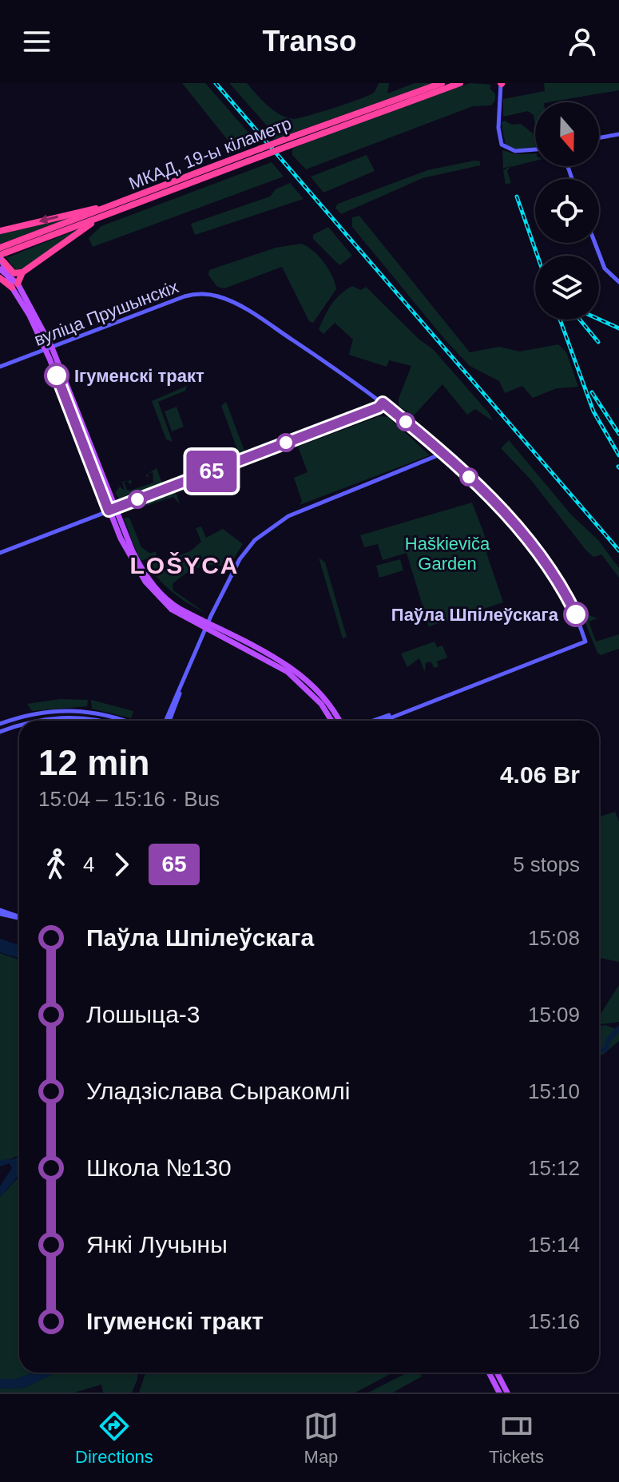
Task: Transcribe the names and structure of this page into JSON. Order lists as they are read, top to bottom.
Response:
{
  "streets": {
    "highway": ["МКАД, 19-ы кіламетр"],
    "street": ["вуліца Прушынскіх"]
  },
  "districts": ["LOŠYCA"],
  "parks": ["Haškieviča Garden"],
  "places": ["Ігуменскі тракт", "Паўла Шпілеўскага"],
  "lines": ["bus line 65"],
  "north": "bottom",
  "page": {
    "header": "Transo",
    "on_map": "65",
    "heading": ["12 min", "15:04 – 15:16 · Bus", "4.06 Br"],
    "legs": ["4", "65", "5 stops"],
    "list": [
      {
        "name": "Паўла Шпілеўскага",
        "value": "15:08"
      },
      {
        "name": "Лошыца-3",
        "value": "15:09"
      },
      {
        "name": "Уладзіслава Сыракомлі",
        "value": "15:10"
      },
      {
        "name": "Школа №130",
        "value": "15:12"
      },
      {
        "name": "Янкі Лучыны",
        "value": "15:14"
      },
      {
        "name": "Ігуменскі тракт",
        "value": "15:16"
      }
    ],
    "tabs": ["Directions", "Map", "Tickets"]
  }
}
